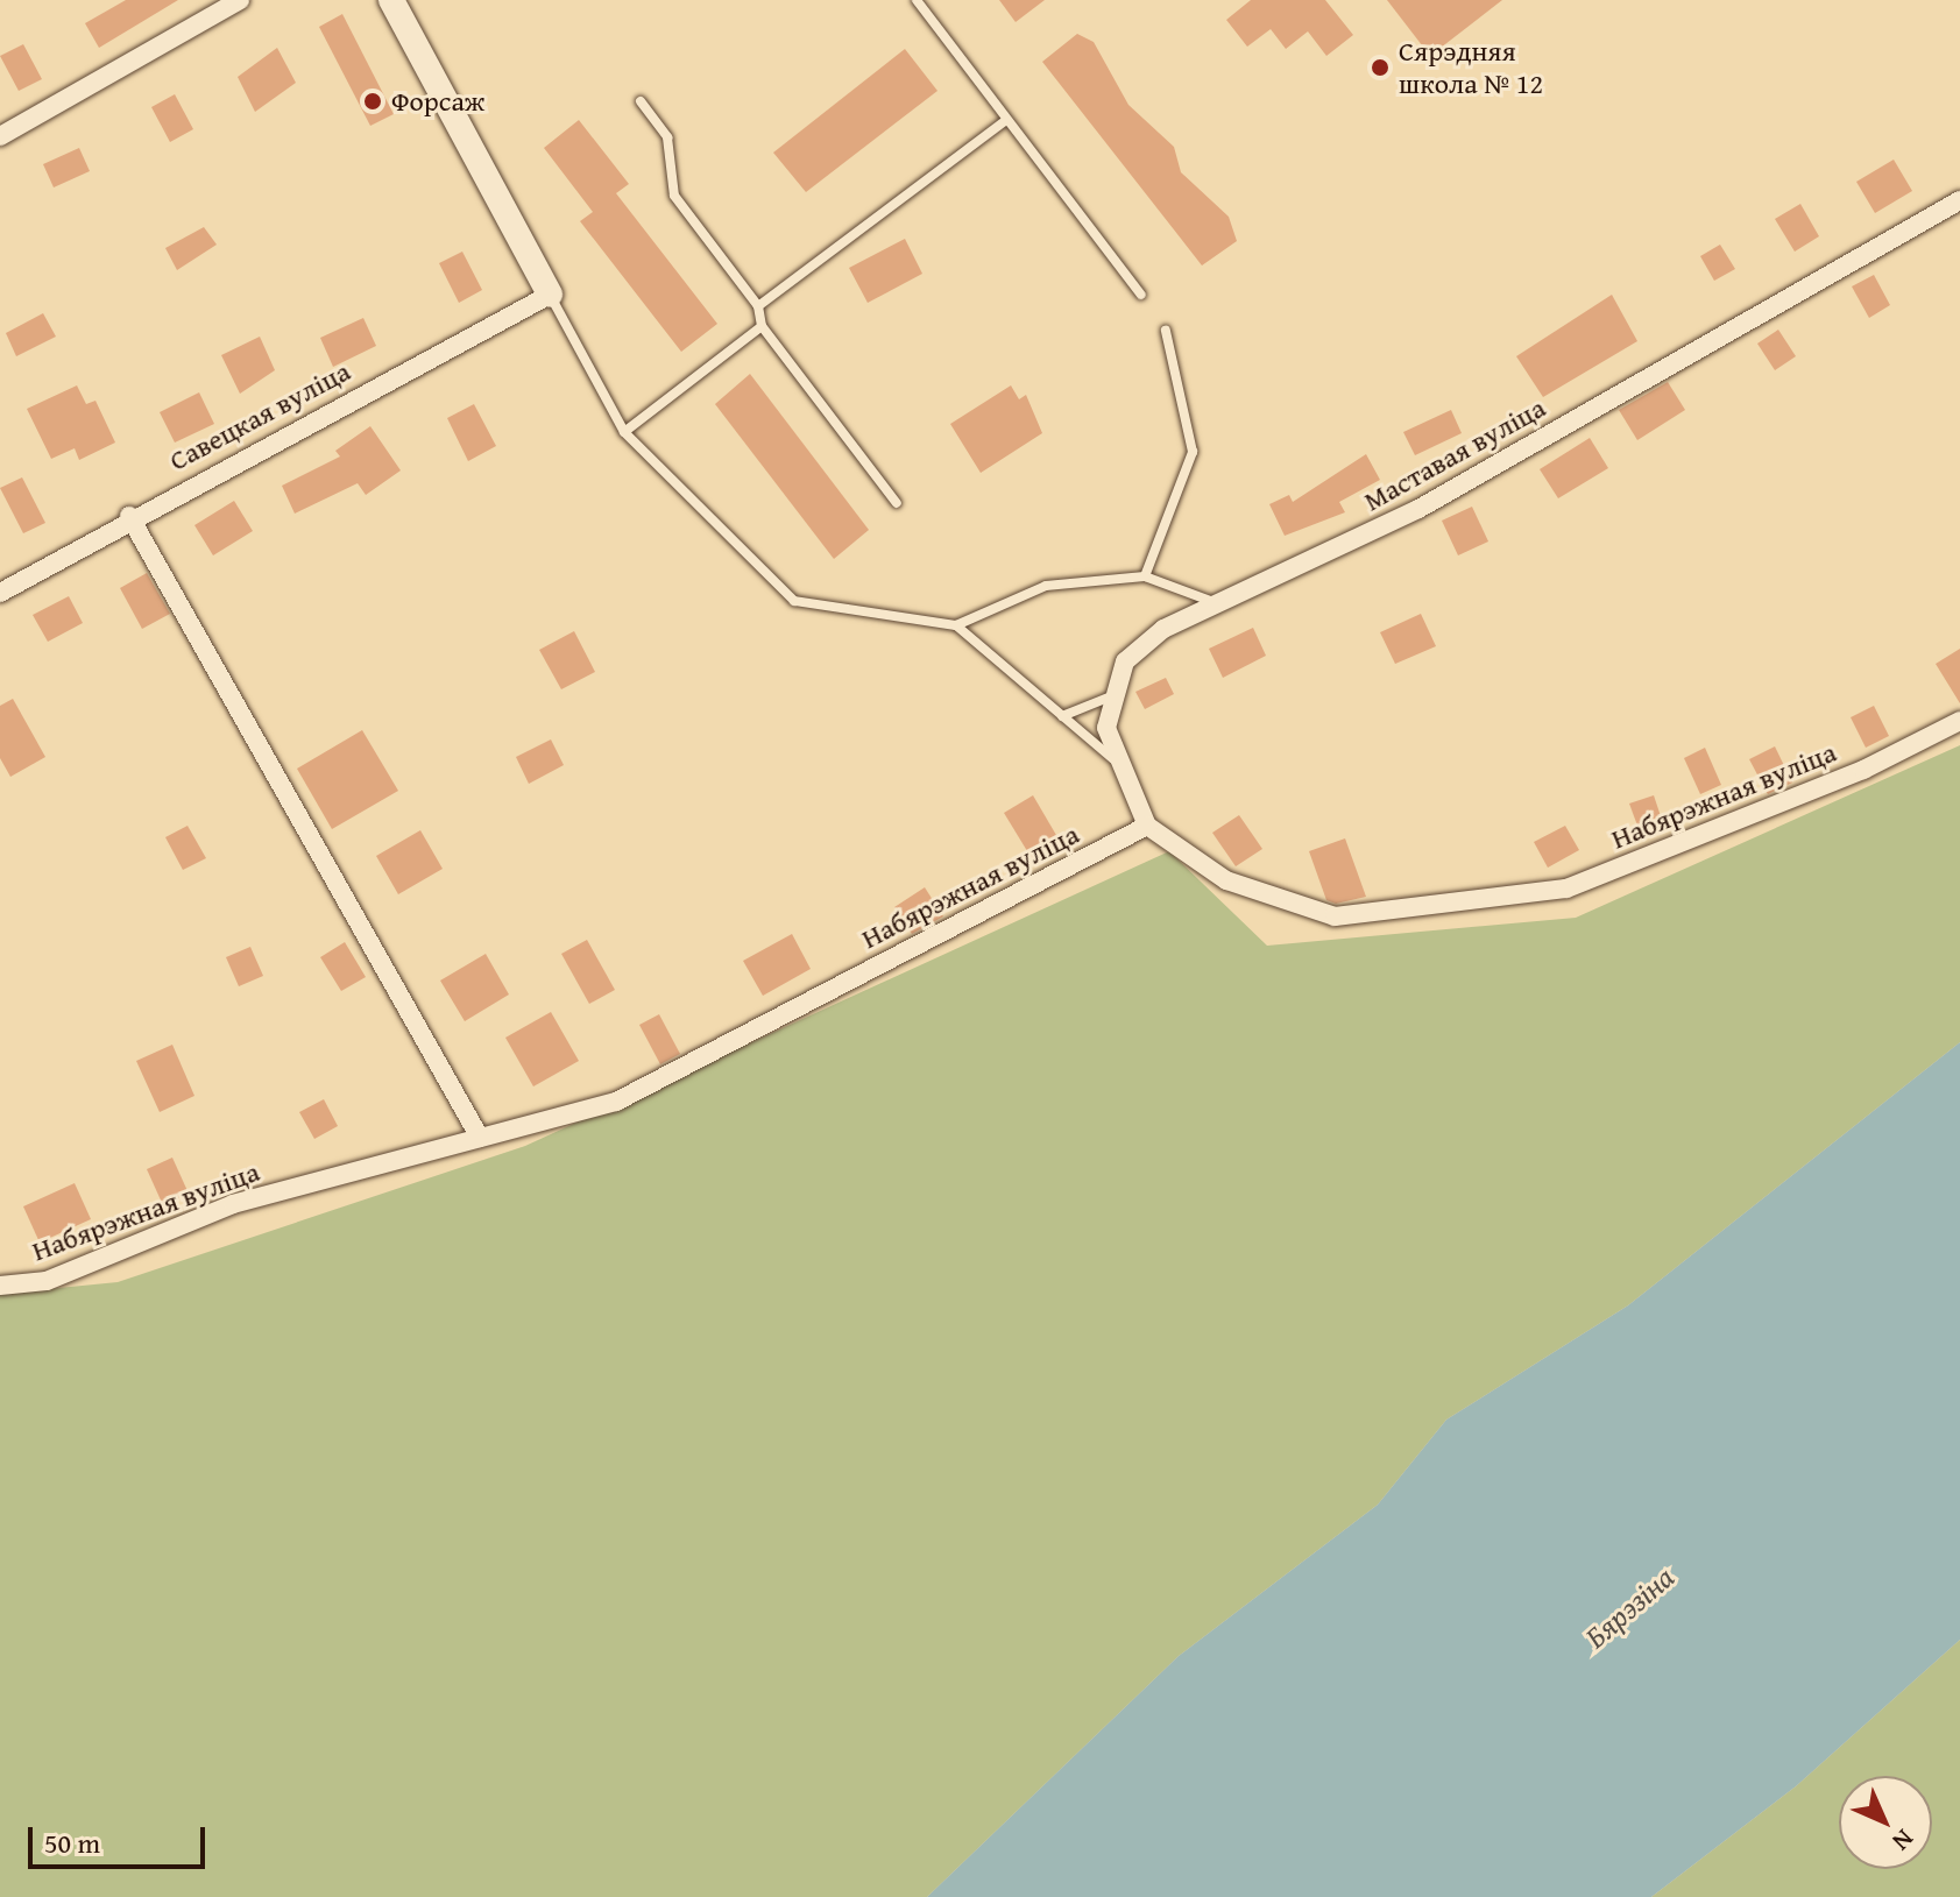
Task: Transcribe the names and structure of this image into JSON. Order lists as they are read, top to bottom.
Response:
{
  "streets": {
    "street": ["Савецкая вуліца", "Маставая вуліца", "Набярэжная вуліца"]
  },
  "water": ["Бярэзіна"],
  "places": ["Сярэдняя школа № 12", "Форсаж"],
  "scale_bar": "50 m",
  "north": "bottom right"
}
